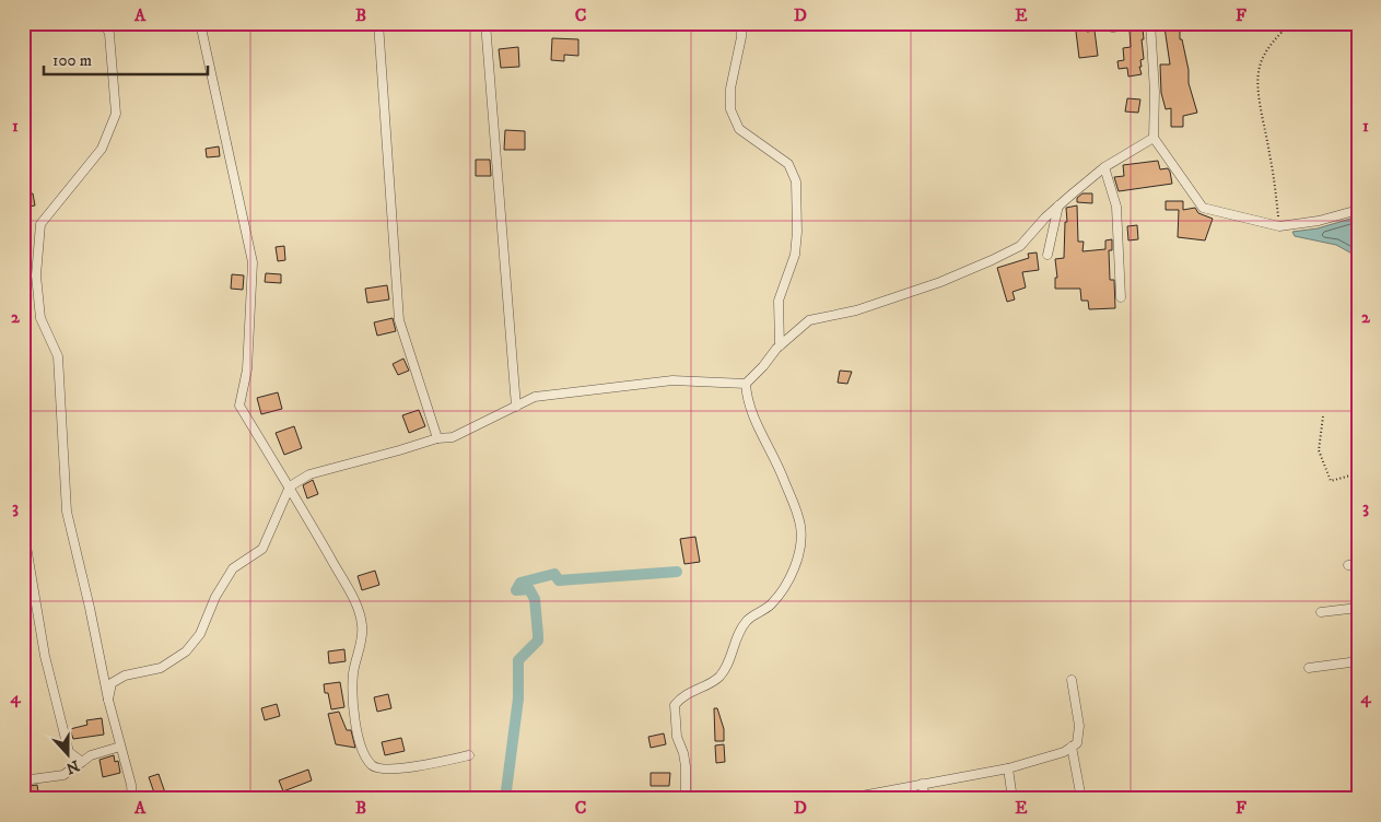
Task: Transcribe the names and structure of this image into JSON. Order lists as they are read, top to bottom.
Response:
{
  "scale_bar": "100 m",
  "north": "bottom",
  "grid": {
    "columns": [
      "A",
      "B",
      "C",
      "D",
      "E",
      "F"
    ],
    "rows": [
      "1",
      "2",
      "3",
      "4"
    ]
  }
}
